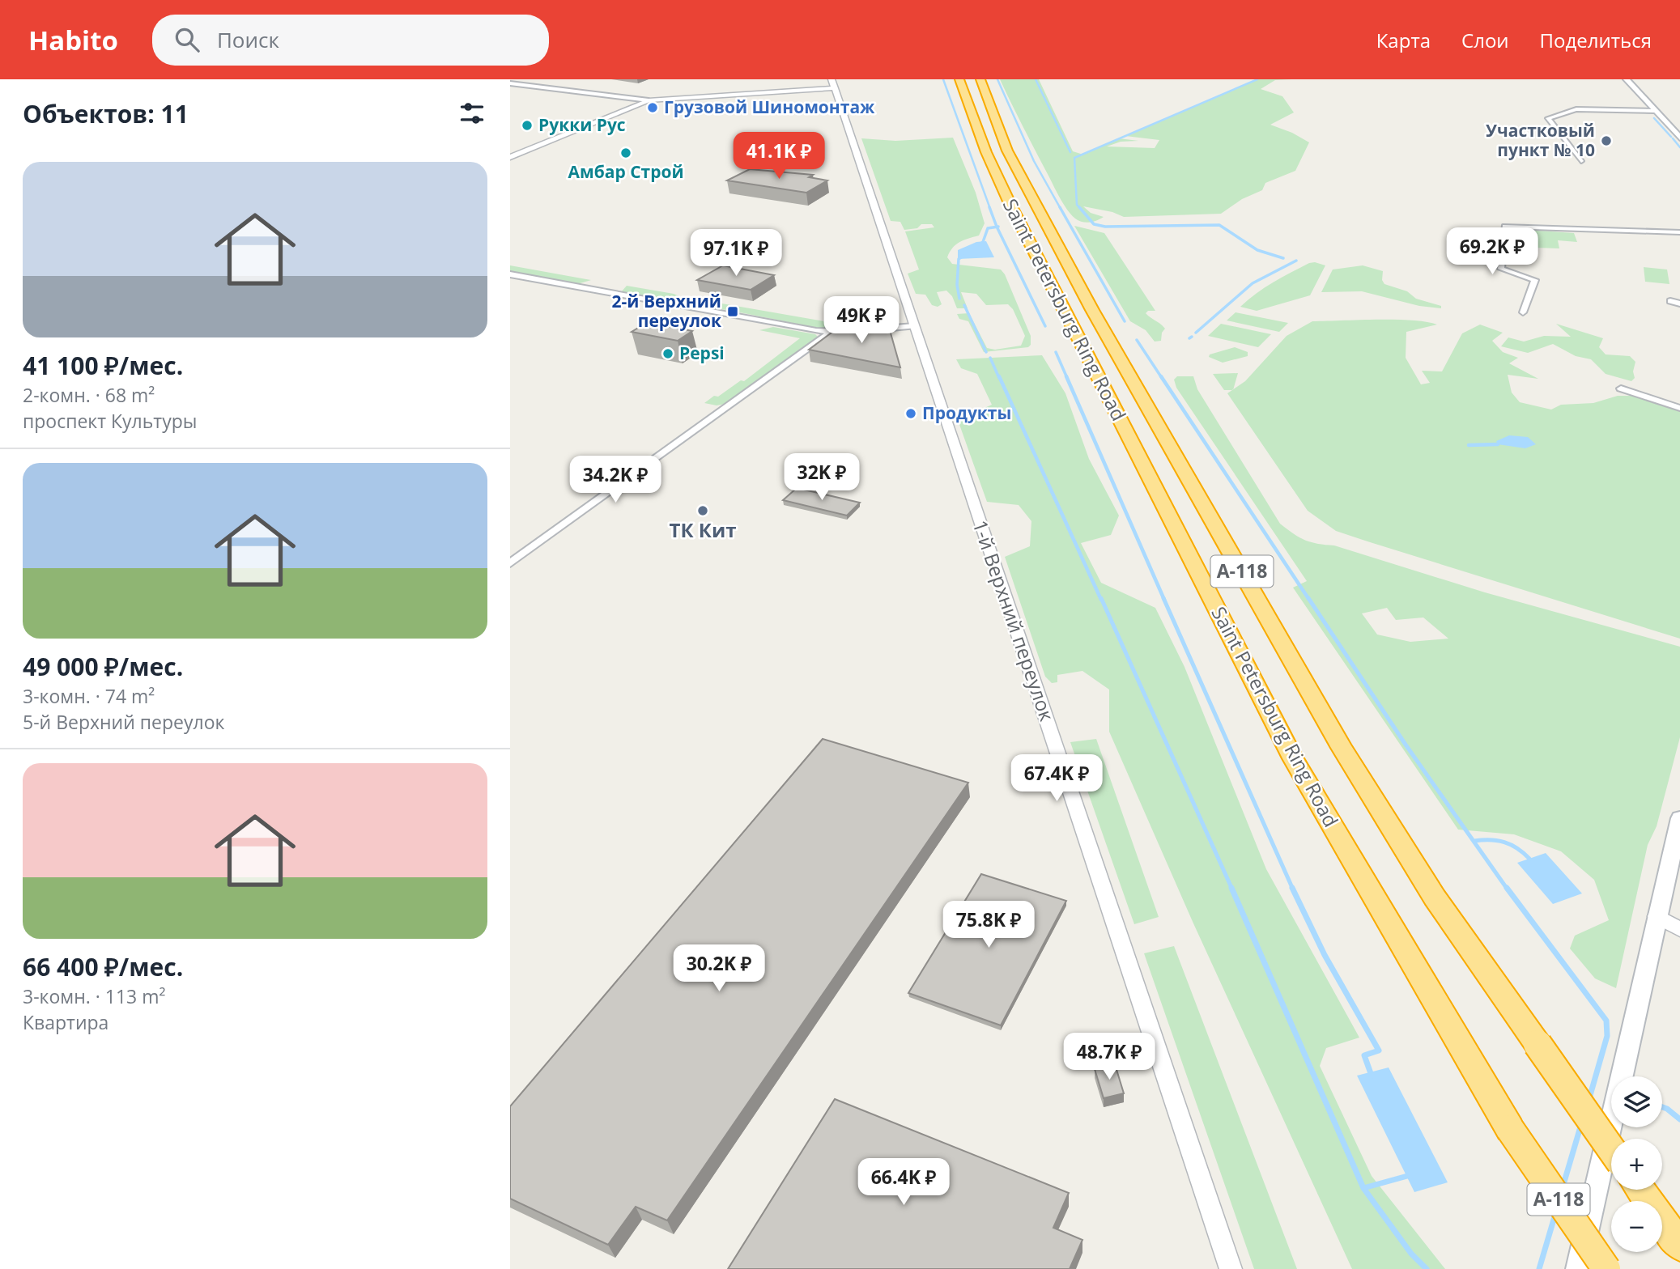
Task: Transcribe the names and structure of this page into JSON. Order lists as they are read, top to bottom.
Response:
{
  "streets": {
    "highway": ["Saint Petersburg Ring Road", "А-118"],
    "street": ["1-й Верхний переулок"]
  },
  "places": {
    "other": [
      "Грузовой Шиномонтаж",
      "Рукки Рус",
      "Участковый пункт № 10",
      "Амбар Строй",
      "Pepsi",
      "Продукты",
      "ТК Кит"
    ],
    "transit": ["2-й Верхний переулок"]
  },
  "page": {
    "header": "Habito",
    "search": "Поиск",
    "nav": ["Карта", "Слои", "Поделиться"],
    "heading": "Объектов: 11",
    "price": [
      "41.1K ₽",
      "69.2K ₽",
      "97.1K ₽",
      "49K ₽",
      "32K ₽",
      "34.2K ₽",
      "67.4K ₽",
      "75.8K ₽",
      "30.2K ₽",
      "48.7K ₽",
      "66.4K ₽"
    ],
    "list": [
      {
        "name": "41 100 ₽/мес.",
        "note": "2-комн. · 68 m² · проспект Культуры"
      },
      {
        "name": "49 000 ₽/мес.",
        "note": "3-комн. · 74 m² · 5-й Верхний переулок"
      },
      {
        "name": "66 400 ₽/мес.",
        "note": "3-комн. · 113 m² · Квартира"
      }
    ],
    "map_buttons": ["+", "−"]
  }
}
